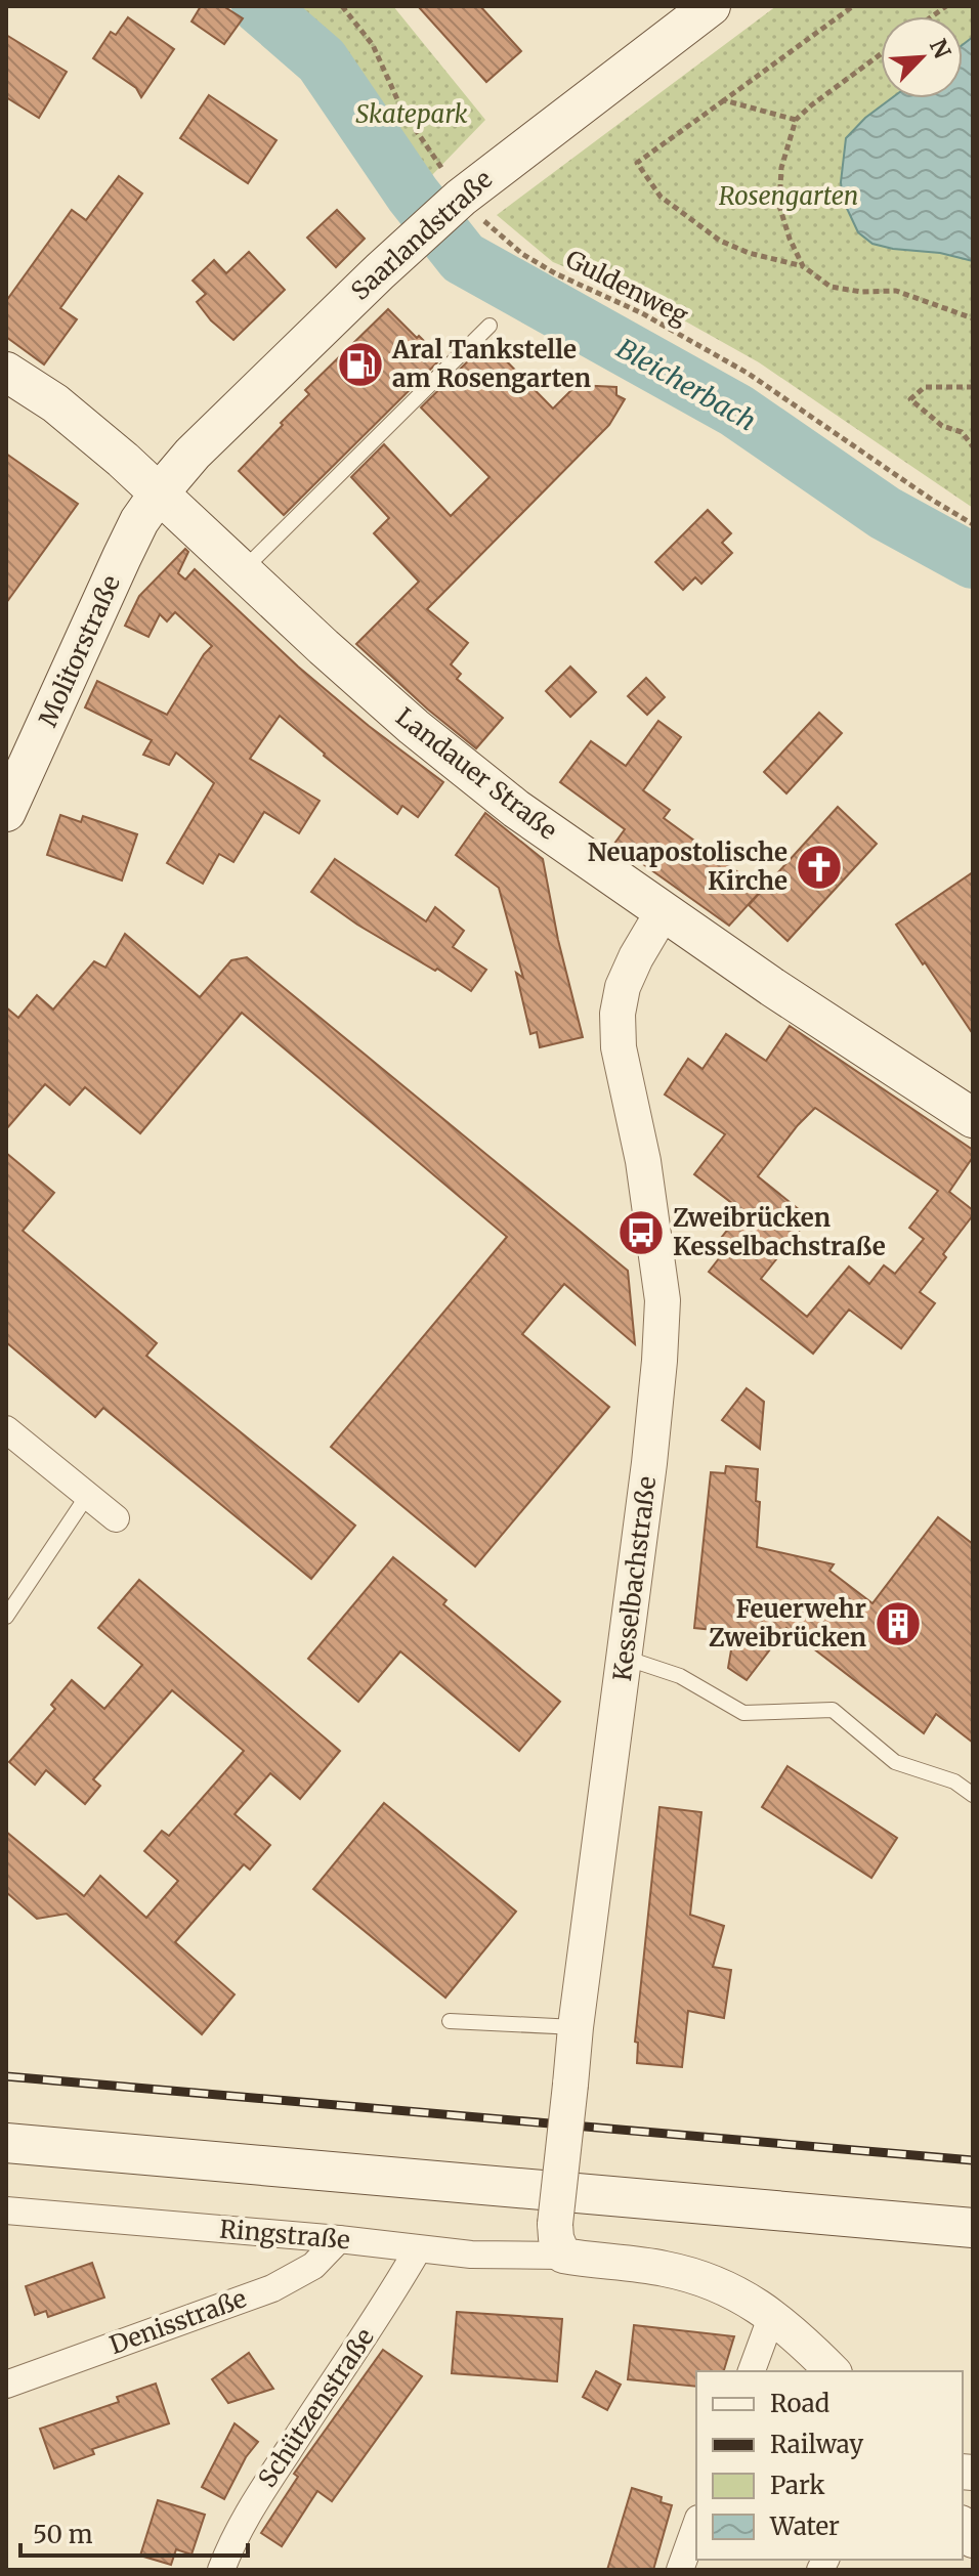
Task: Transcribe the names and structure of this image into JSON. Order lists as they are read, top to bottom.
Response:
{
  "streets": {
    "main road": ["Saarlandstraße", "Molitorstraße", "Landauer Straße"],
    "street": [
      "Kesselbachstraße",
      "Ringstraße",
      "Denisstraße",
      "Schützenstraße"
    ],
    "path": ["Guldenweg"]
  },
  "crossings": [
    ["Saarlandstraße", "Guldenweg"],
    ["Saarlandstraße", "Molitorstraße"],
    ["Saarlandstraße", "Landauer Straße"],
    ["Molitorstraße", "Landauer Straße"],
    ["Landauer Straße", "Kesselbachstraße"],
    ["Kesselbachstraße", "Ringstraße"],
    ["Ringstraße", "Denisstraße"],
    ["Ringstraße", "Schützenstraße"]
  ],
  "water": ["Bleicherbach"],
  "parks": ["Skatepark", "Rosengarten"],
  "places": {
    "fuel station": ["Aral Tankstelle am Rosengarten"],
    "church": ["Neuapostolische Kirche"],
    "bus stop": ["Zweibrücken Kesselbachstraße"],
    "building": ["Feuerwehr Zweibrücken"]
  },
  "legend": [
    "Road",
    "Railway",
    "Park",
    "Water"
  ],
  "scale_bar": "50 m",
  "north": "top right"
}
